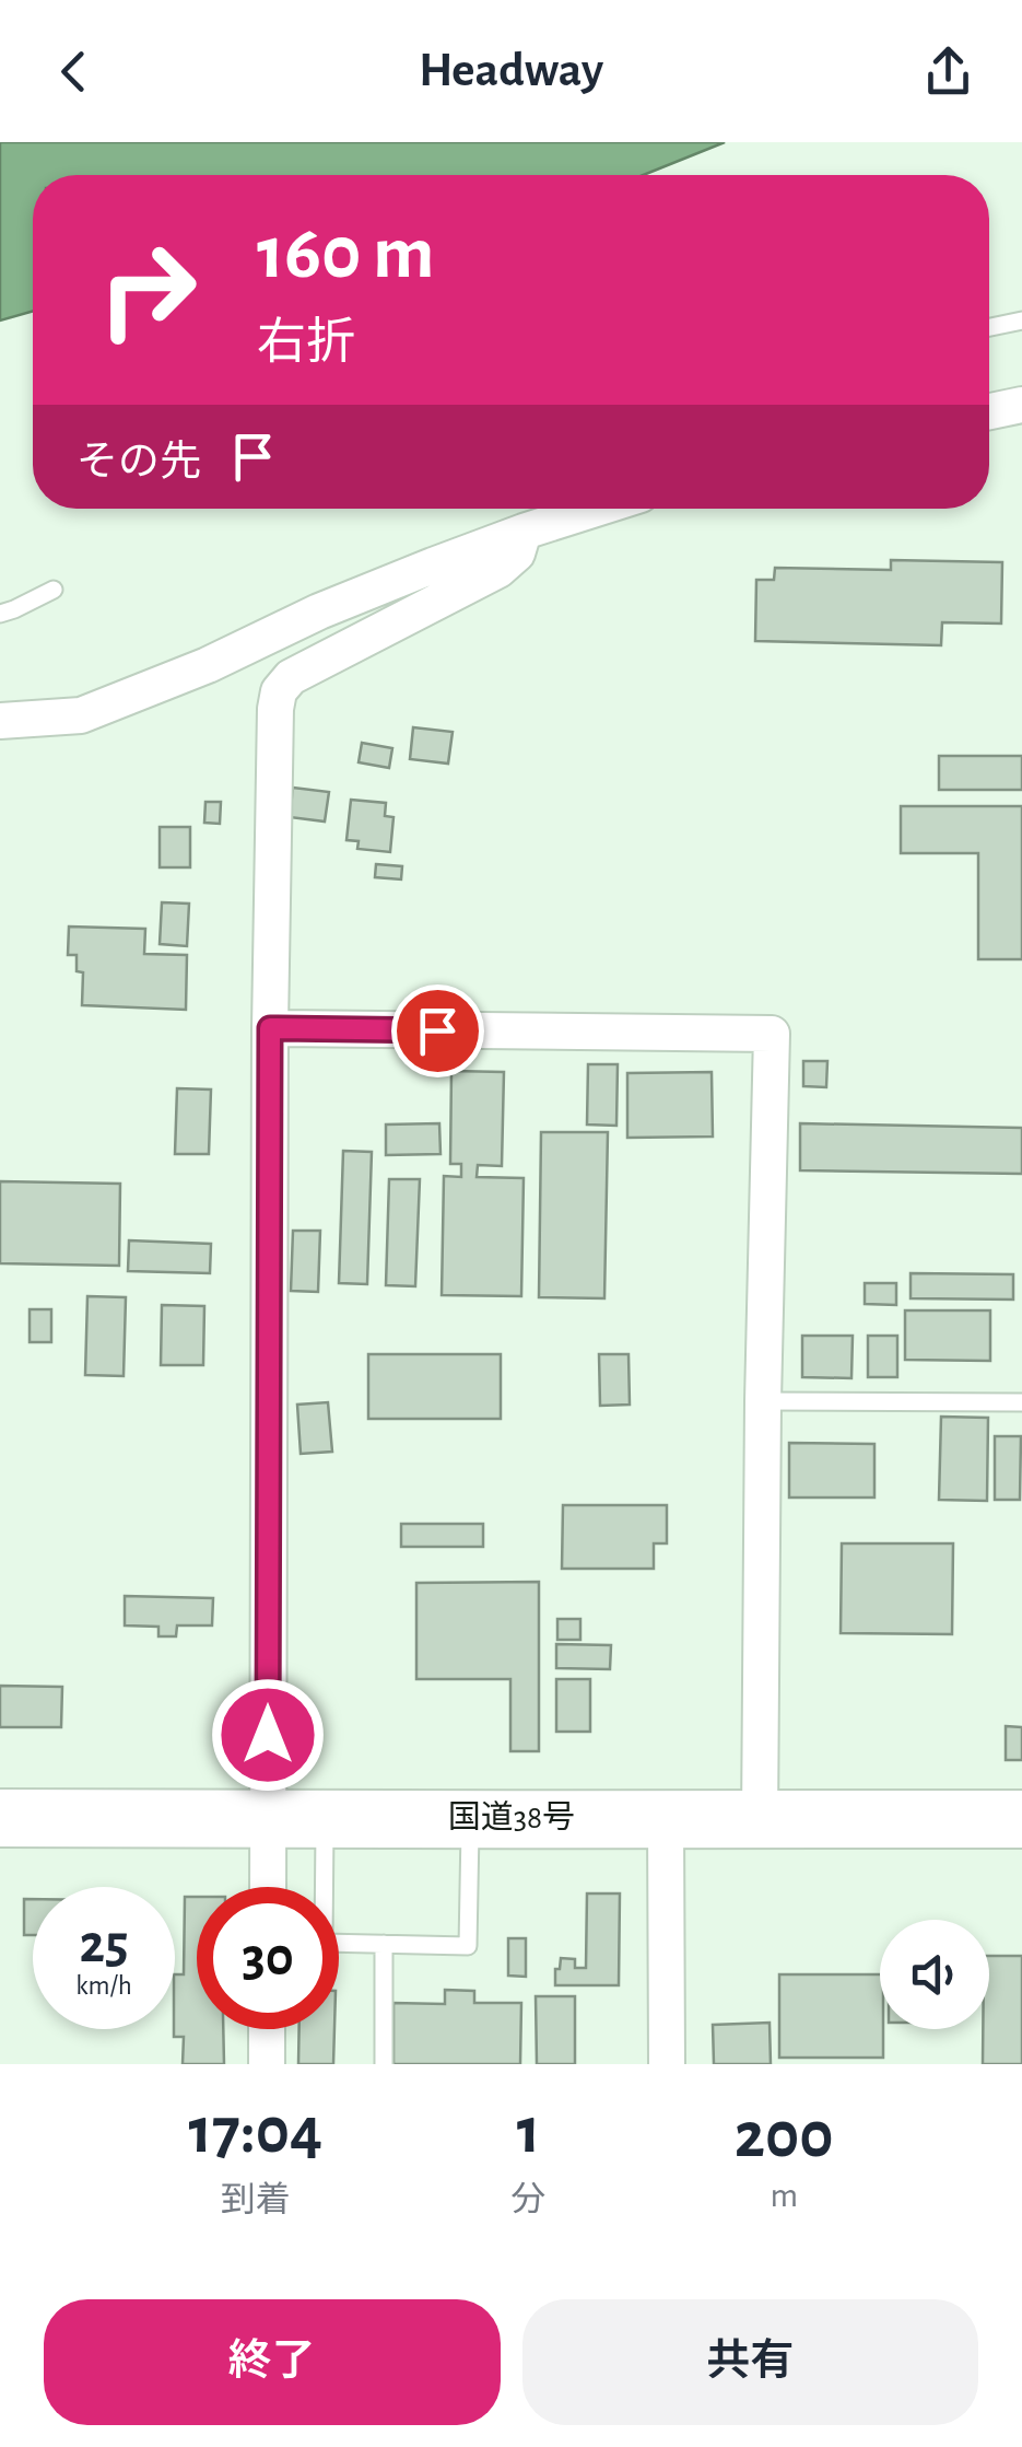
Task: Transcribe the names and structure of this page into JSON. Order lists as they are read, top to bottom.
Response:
{
  "streets": {
    "highway": ["国道38号"]
  },
  "page": {
    "header": "Headway",
    "turn": ["160 m", "右折"],
    "then": "その先",
    "speed": "25 km/h",
    "limit": "30",
    "eta": [
      "17:04",
      "到着",
      "1",
      "分",
      "200",
      "m"
    ],
    "buttons": ["終了", "共有"]
  }
}
